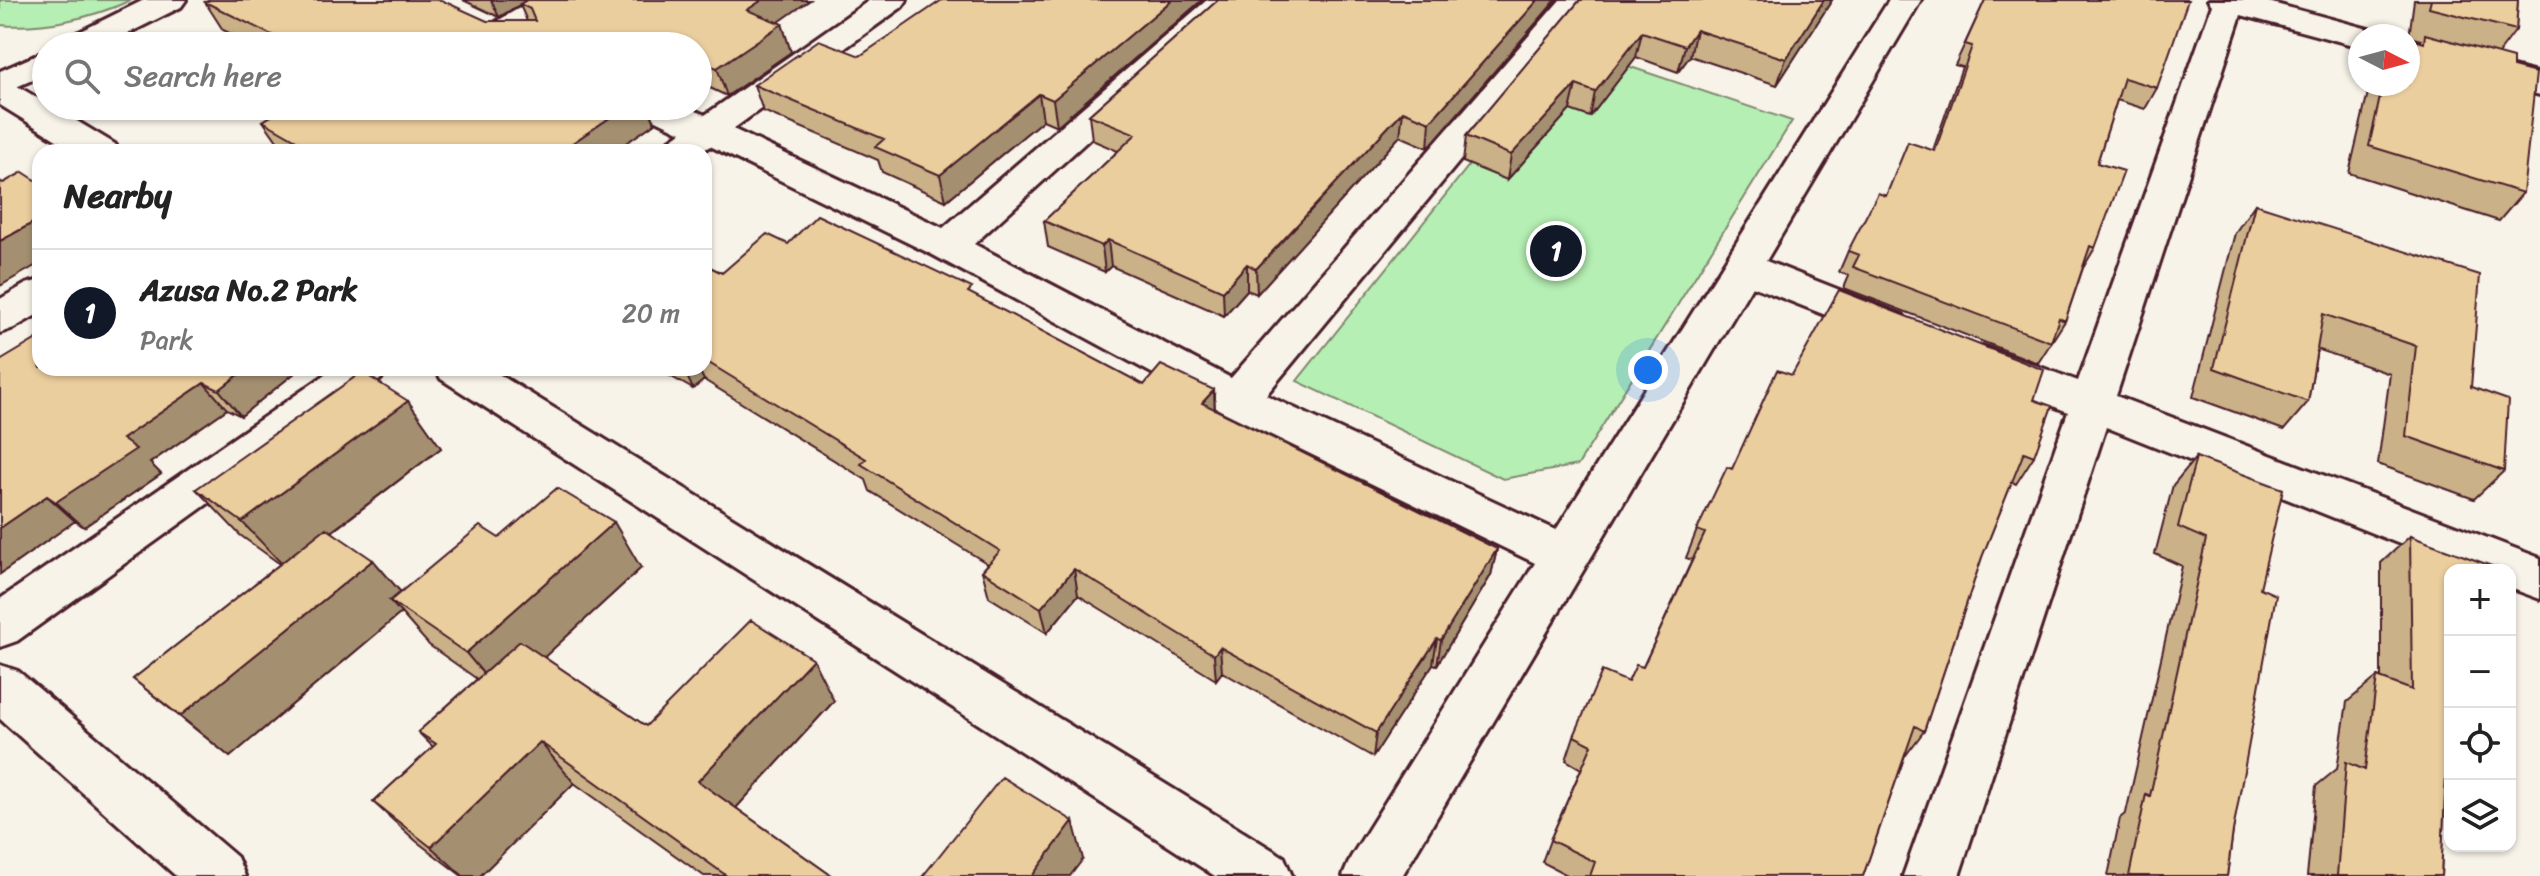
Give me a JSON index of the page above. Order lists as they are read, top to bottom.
{
  "north": "right",
  "page": {
    "search": "Search here",
    "heading": "Nearby",
    "pins": "1",
    "list": [
      {
        "mark": "1",
        "name": "Azusa No.2 Park",
        "note": "Park",
        "value": "20 m"
      }
    ],
    "map_buttons": ["+", "−"]
  }
}
